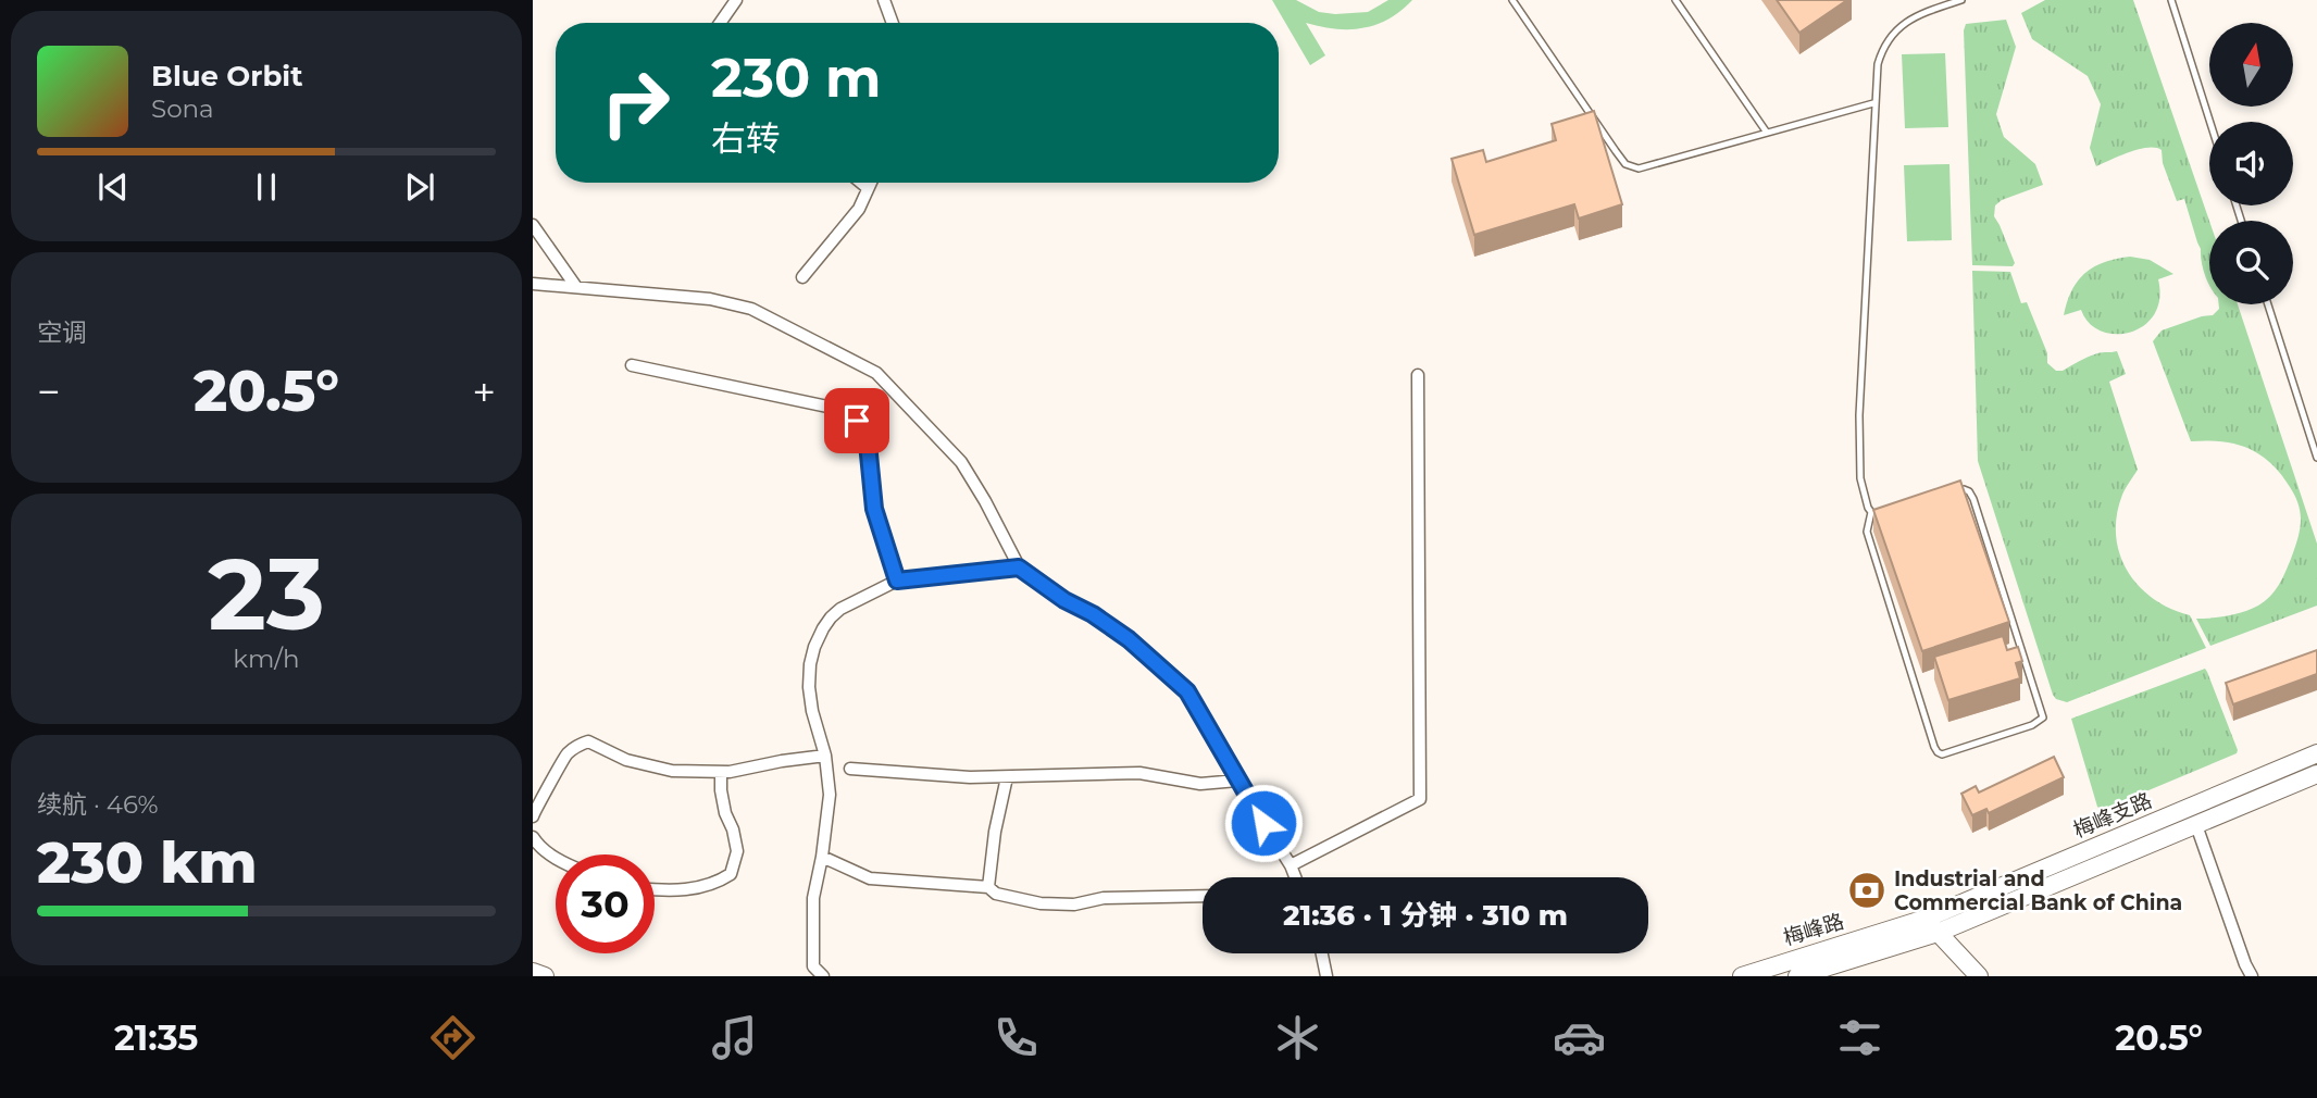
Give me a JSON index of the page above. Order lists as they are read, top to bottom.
{
  "streets": {
    "main road": ["梅峰支路", "梅峰路"]
  },
  "crossings": [
    ["梅峰支路", "梅峰路"]
  ],
  "places": {
    "bank": ["Industrial and Commercial Bank of China"]
  },
  "north": "top",
  "page": {
    "turn": ["230 m", "右转"],
    "song": ["Blue Orbit", "Sona"],
    "tile": [
      "空调",
      ["23", "km/h"],
      ["续航 · 46%", "230 km"]
    ],
    "heat": ["−", "20.5°", "+"],
    "limit": "30",
    "trip": "21:36 · 1 分钟 · 310 m",
    "tabs": ["21:35", "20.5°"]
  }
}
